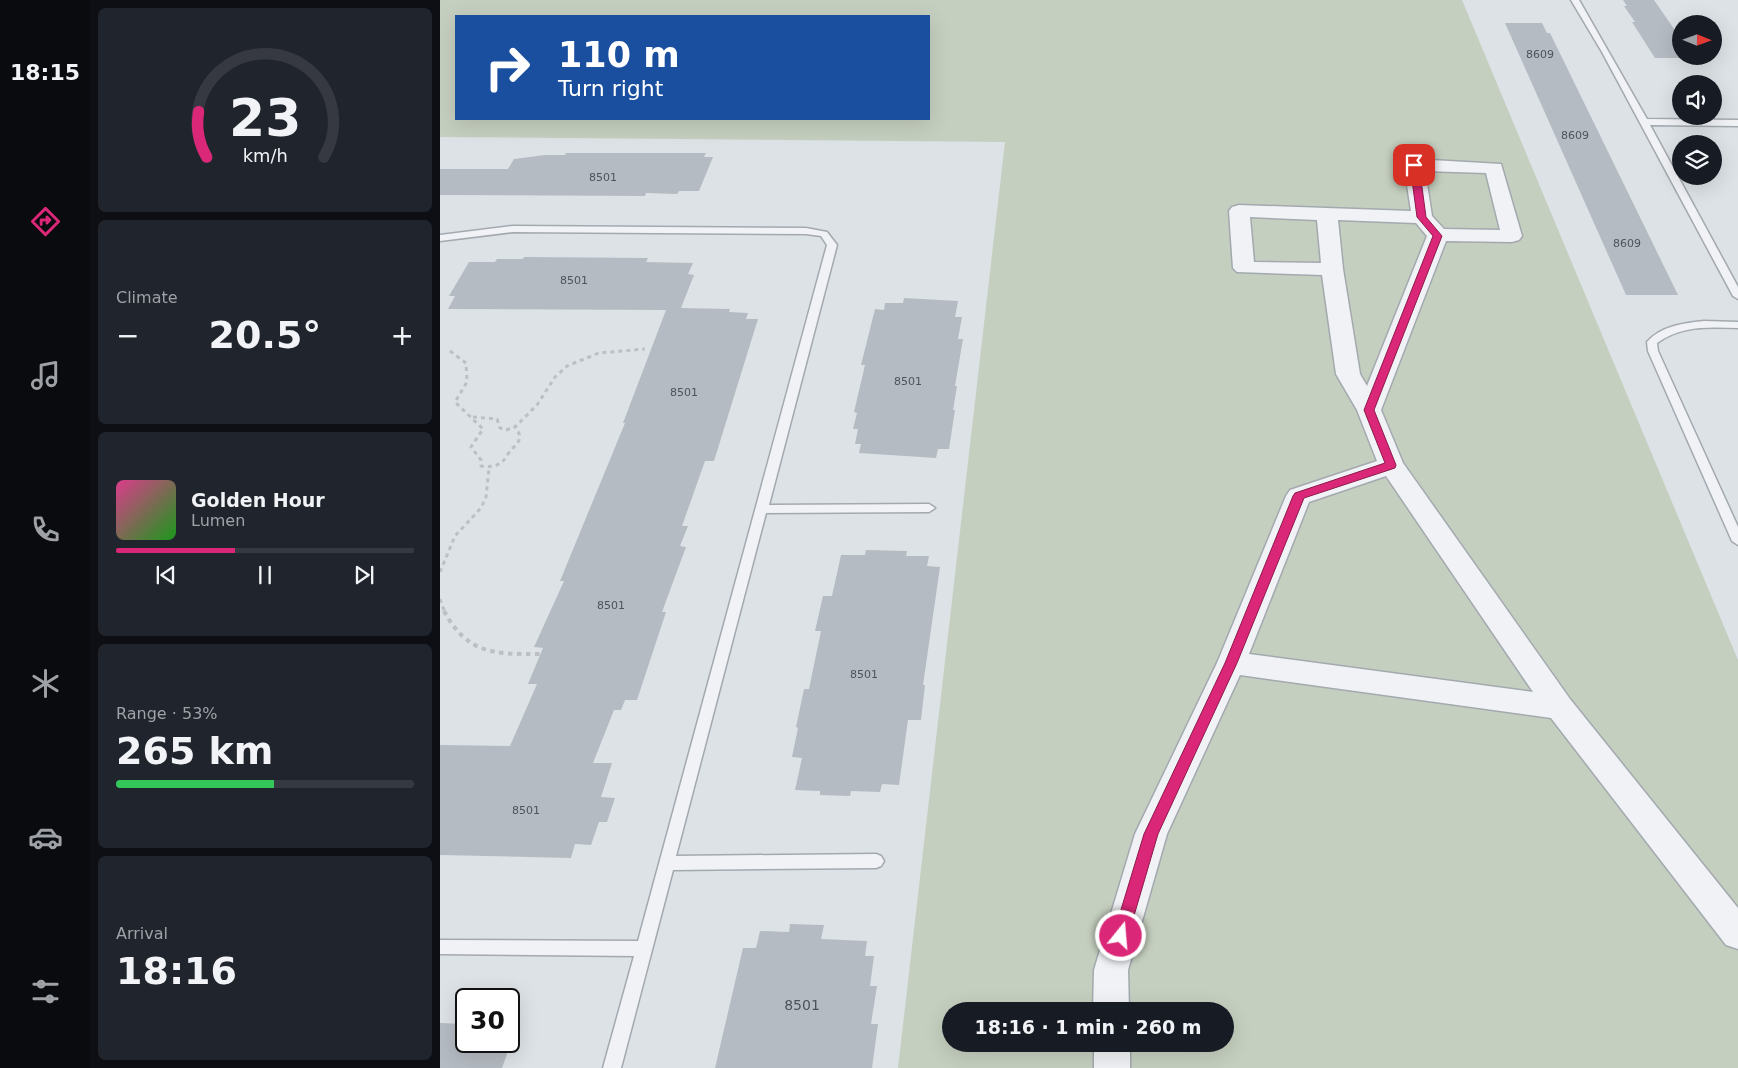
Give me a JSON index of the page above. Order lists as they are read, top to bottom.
{
  "house_numbers": [
    "8609",
    "8609",
    "8501",
    "8609",
    "8501",
    "8501",
    "8501",
    "8501",
    "8501",
    "8501",
    "8501"
  ],
  "north": "right",
  "page": {
    "tabs": "18:15",
    "turn": ["110 m", "Turn right"],
    "tile": [
      "Climate",
      ["Range · 53%", "265 km"],
      ["Arrival", "18:16"]
    ],
    "heat": ["−", "20.5°", "+"],
    "song": ["Golden Hour", "Lumen"],
    "limit": "30",
    "trip": "18:16 · 1 min · 260 m",
    "gauge": ["23", "km/h"]
  }
}
